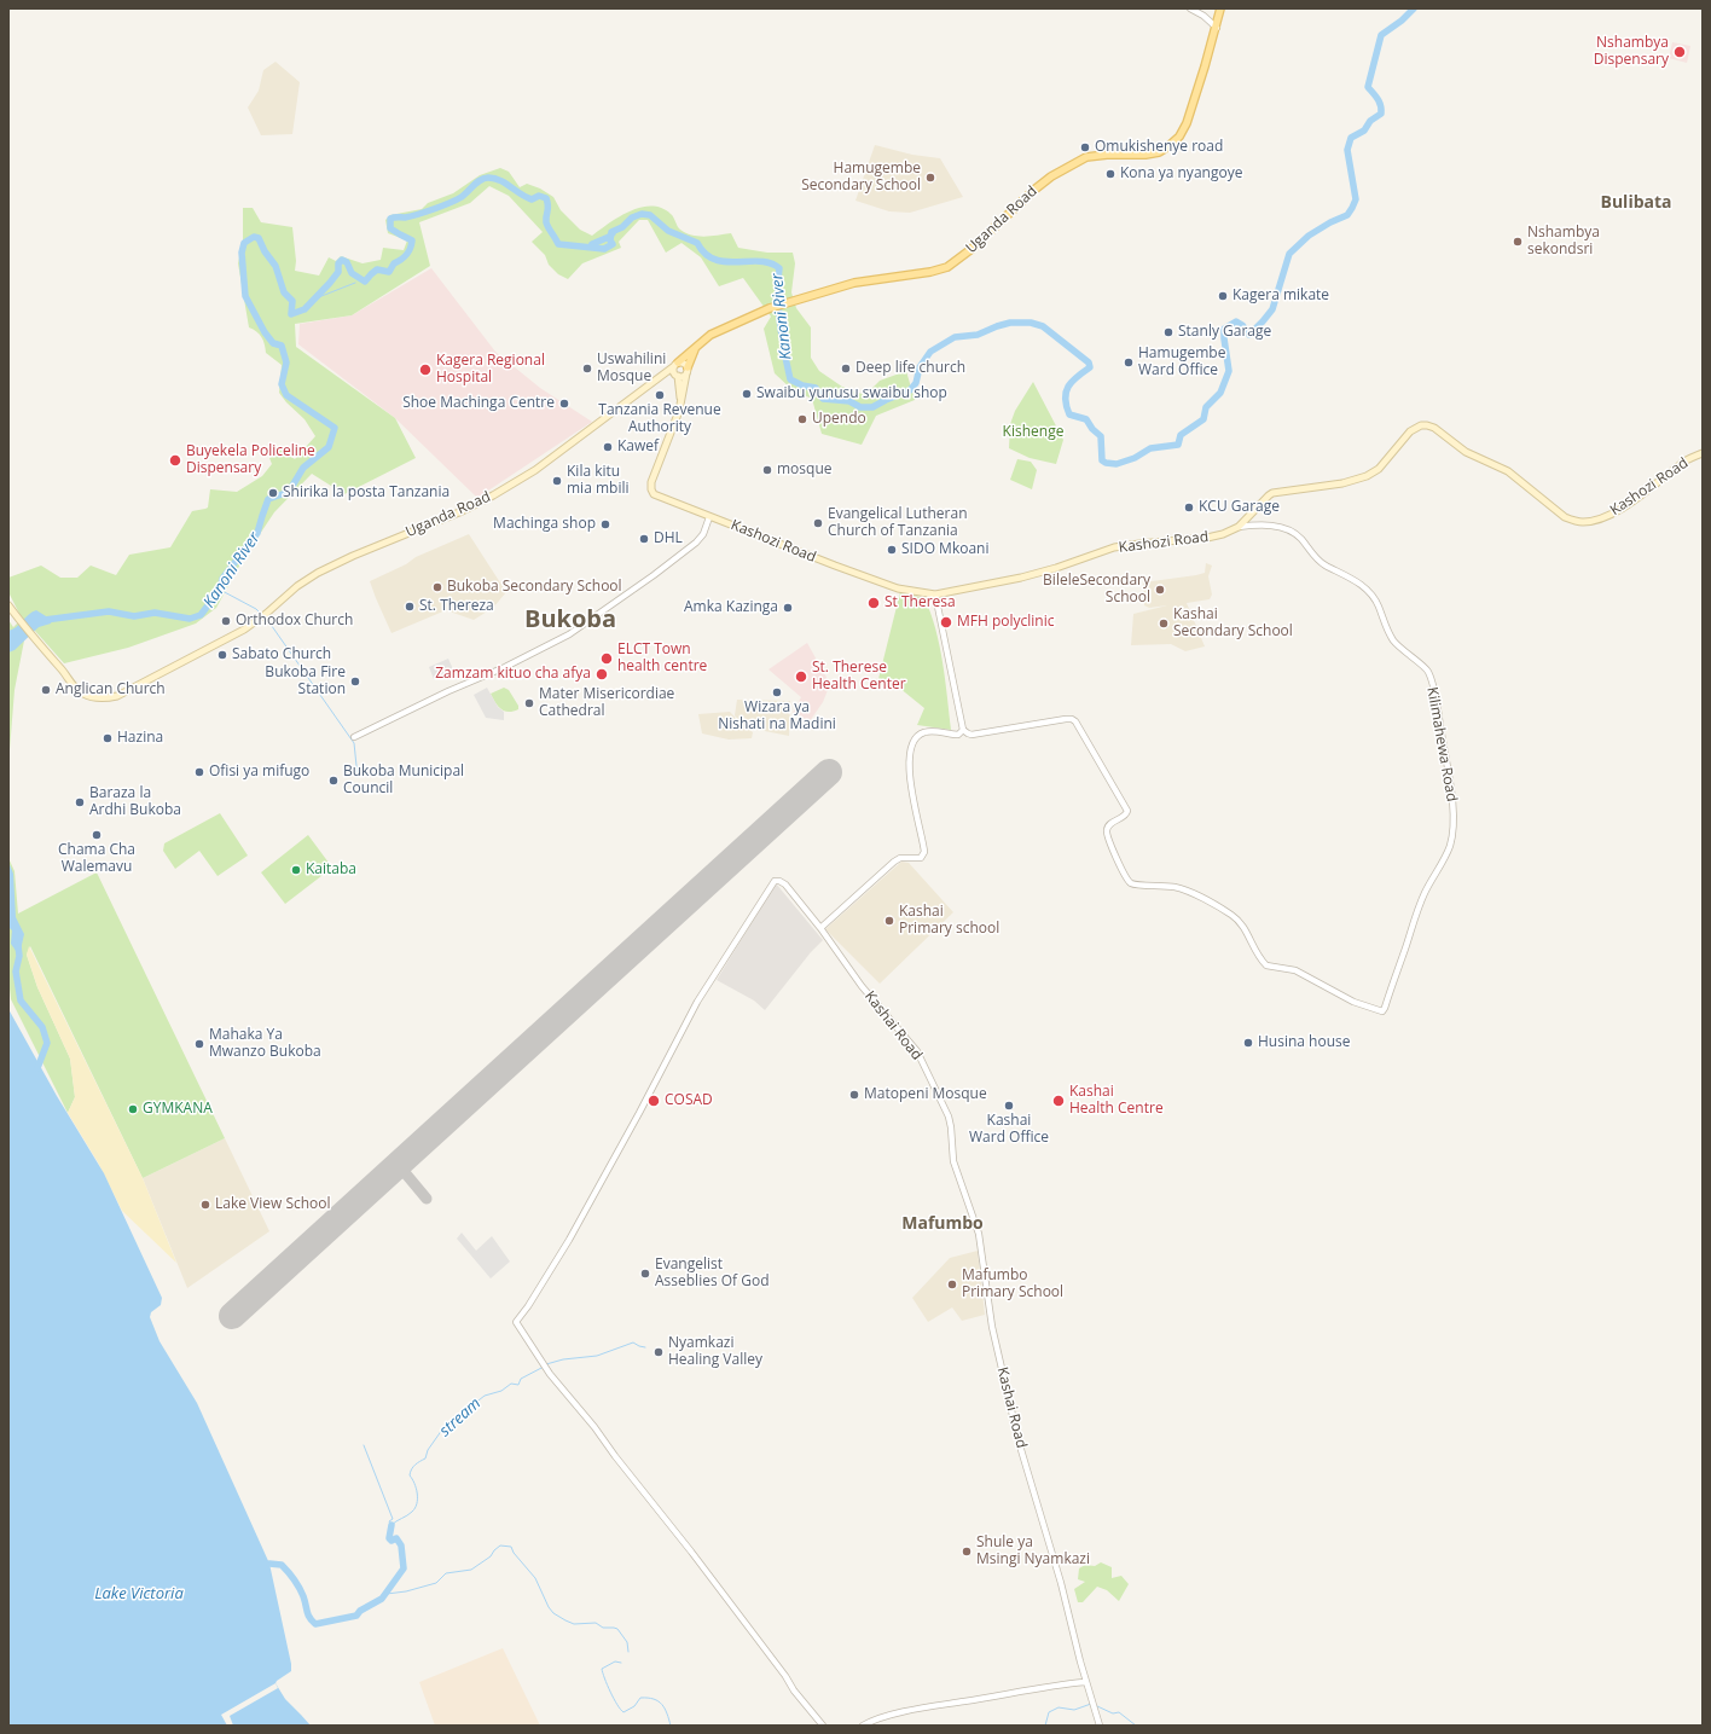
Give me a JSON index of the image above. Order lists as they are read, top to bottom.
{
  "streets": {
    "main road": ["Uganda Road", "Kashozi Road"],
    "street": ["Kilimahewa Road", "Kashai Road"]
  },
  "crossings": [
    ["Uganda Road", "Kashozi Road"],
    ["Kashozi Road", "Kilimahewa Road"]
  ],
  "districts": ["Bulibata", "Bukoba", "Mafumbo"],
  "water": ["Kanoni River", "stream", "Lake Victoria"],
  "parks": ["Kishenge"],
  "places": [
    "Nshambya Dispensary",
    "Omukishenye road",
    "Kona ya nyangoye",
    "Hamugembe Secondary School",
    "Nshambya sekondsri",
    "Kagera mikate",
    "Stanly Garage",
    "Hamugembe Ward Office",
    "Uswahilini Mosque",
    "Deep life church",
    "Kagera Regional Hospital",
    "Swaibu yunusu swaibu shop",
    "Tanzania Revenue Authority",
    "Shoe Machinga Centre",
    "Upendo",
    "Kawef",
    "Buyekela Policeline Dispensary",
    "mosque",
    "Kila kitu mia mbili",
    "Shirika la posta Tanzania",
    "KCU Garage",
    "Evangelical Lutheran Church of Tanzania",
    "Machinga shop",
    "DHL",
    "SIDO Mkoani",
    "Bukoba Secondary School",
    "BileleSecondary School",
    "St Theresa",
    "St. Thereza",
    "Amka Kazinga",
    "Orthodox Church",
    "MFH polyclinic",
    "Kashai Secondary School",
    "Sabato Church",
    "ELCT Town health centre",
    "Zamzam kituo cha afya",
    "St. Therese Health Center",
    "Bukoba Fire Station",
    "Anglican Church",
    "Wizara ya Nishati na Madini",
    "Mater Misericordiae Cathedral",
    "Hazina",
    "Ofisi ya mifugo",
    "Bukoba Municipal Council",
    "Baraza la Ardhi Bukoba",
    "Chama Cha Walemavu",
    "Kaitaba",
    "Kashai Primary school",
    "Husina house",
    "Mahaka Ya Mwanzo Bukoba",
    "Matopeni Mosque",
    "COSAD",
    "Kashai Health Centre",
    "Kashai Ward Office",
    "GYMKANA",
    "Lake View School",
    "Evangelist Asseblies Of God",
    "Mafumbo Primary School",
    "Nyamkazi Healing Valley",
    "Shule ya Msingi Nyamkazi"
  ]
}
